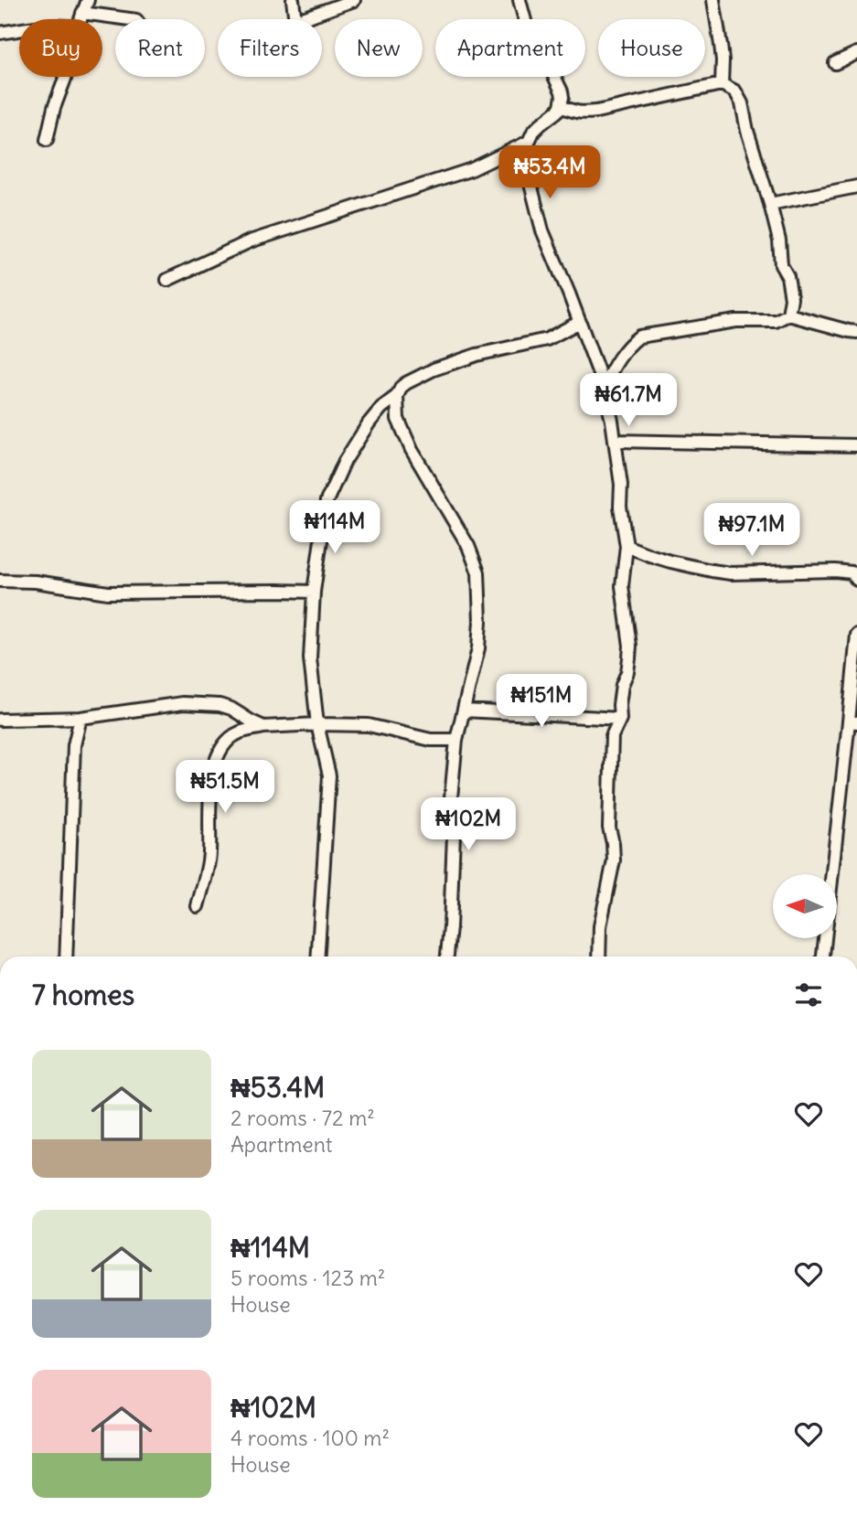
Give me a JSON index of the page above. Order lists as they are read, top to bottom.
{
  "north": "left",
  "page": {
    "chip": [
      "Buy",
      "Rent",
      "Filters",
      "New",
      "Apartment",
      "House"
    ],
    "price": [
      "₦53.4M",
      "₦61.7M",
      "₦114M",
      "₦97.1M",
      "₦151M",
      "₦51.5M",
      "₦102M"
    ],
    "heading": "7 homes",
    "list": [
      {
        "name": "₦53.4M",
        "note": "2 rooms · 72 m² · Apartment"
      },
      {
        "name": "₦114M",
        "note": "5 rooms · 123 m² · House"
      },
      {
        "name": "₦102M",
        "note": "4 rooms · 100 m² · House"
      }
    ]
  }
}
